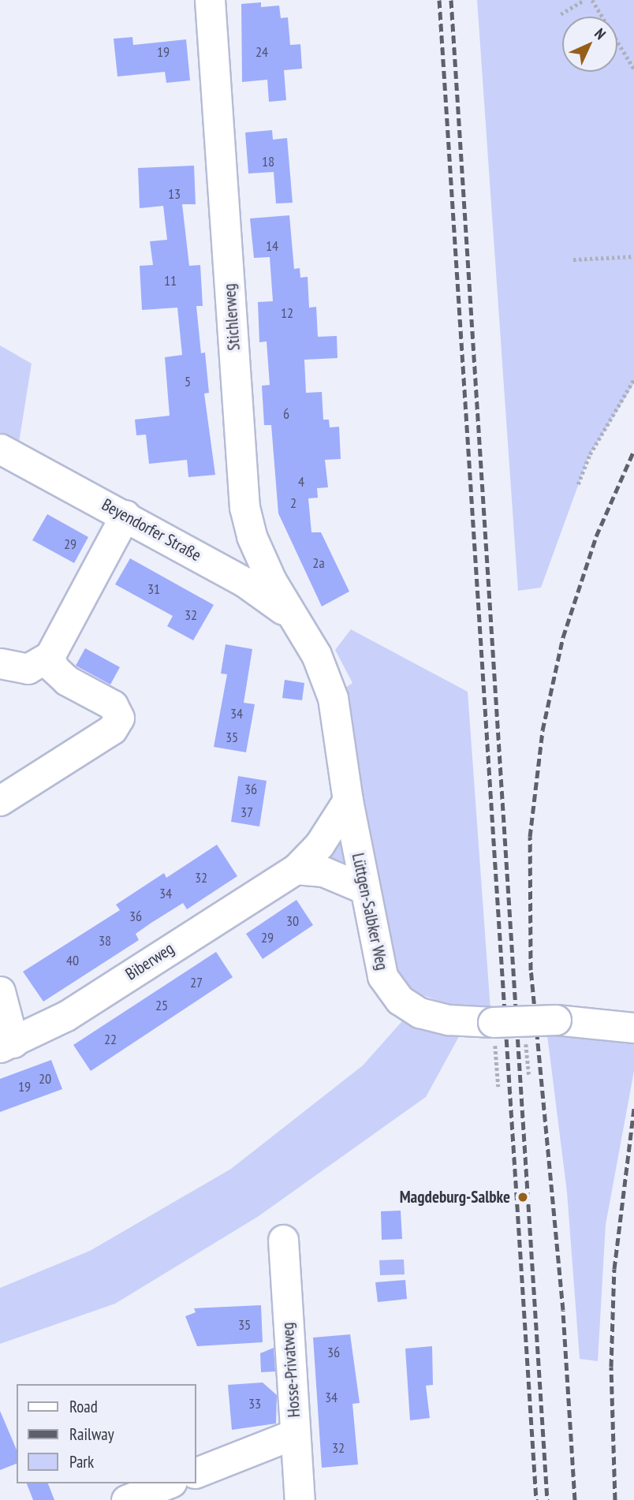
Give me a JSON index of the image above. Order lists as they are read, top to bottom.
{
  "streets": {
    "street": [
      "Stichlerweg",
      "Beyendorfer Straße",
      "Lüttgen-Salbker Weg",
      "Biberweg",
      "Hosse-Privatweg"
    ]
  },
  "crossings": [
    ["Stichlerweg", "Beyendorfer Straße"],
    ["Stichlerweg", "Lüttgen-Salbker Weg"],
    ["Beyendorfer Straße", "Lüttgen-Salbker Weg"],
    ["Lüttgen-Salbker Weg", "Biberweg"]
  ],
  "places": ["Magdeburg-Salbke"],
  "house_numbers": [
    "19",
    "24",
    "18",
    "13",
    "14",
    "11",
    "12",
    "5",
    "6",
    "4",
    "2",
    "29",
    "2a",
    "31",
    "32",
    "34",
    "35",
    "36",
    "37",
    "32",
    "34",
    "36",
    "30",
    "29",
    "38",
    "40",
    "27",
    "25",
    "22",
    "20",
    "19",
    "35",
    "36",
    "34",
    "33",
    "32"
  ],
  "legend": ["Road", "Railway", "Park"],
  "north": "top right"
}
